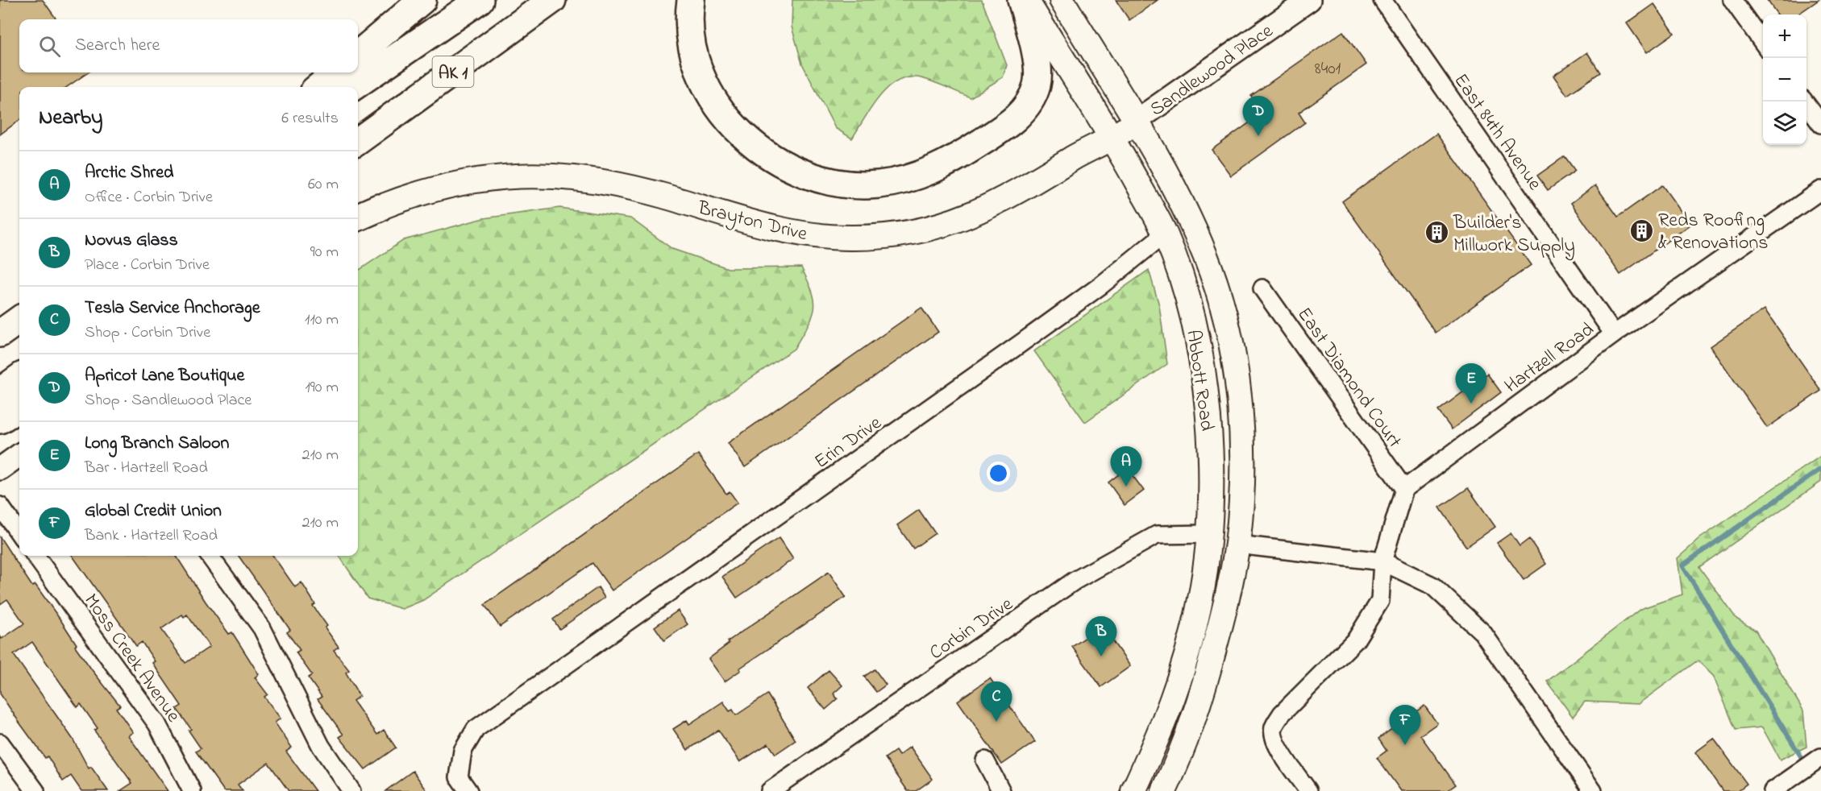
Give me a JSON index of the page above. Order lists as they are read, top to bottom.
{
  "streets": {
    "highway": ["AK 1"],
    "main road": ["Brayton Drive", "Abbott Road"],
    "street": [
      "Sandlewood Place",
      "East 84th Avenue",
      "Hartzell Road",
      "East Diamond Court",
      "Erin Drive",
      "Corbin Drive",
      "Moss Creek Avenue"
    ]
  },
  "crossings": [
    ["Sandlewood Place", "Brayton Drive"],
    ["Sandlewood Place", "Abbott Road"],
    ["East 84th Avenue", "Hartzell Road"],
    ["Brayton Drive", "Abbott Road"],
    ["Hartzell Road", "East Diamond Court"],
    ["Abbott Road", "Erin Drive"],
    ["Abbott Road", "Corbin Drive"]
  ],
  "places": {
    "building": ["Reds Roofing & Renovations", "Builder's Millwork Supply"]
  },
  "house_numbers": ["8401"],
  "page": {
    "map_buttons": ["+", "−"],
    "search": "Search here",
    "heading": ["Nearby", "6 results"],
    "pins": [
      "D",
      "E",
      "A",
      "B",
      "C",
      "F"
    ],
    "list": [
      {
        "mark": "A",
        "name": "Arctic Shred",
        "note": "Office · Corbin Drive",
        "value": "60 m"
      },
      {
        "mark": "B",
        "name": "Novus Glass",
        "note": "Place · Corbin Drive",
        "value": "90 m"
      },
      {
        "mark": "C",
        "name": "Tesla Service Anchorage",
        "note": "Shop · Corbin Drive",
        "value": "110 m"
      },
      {
        "mark": "D",
        "name": "Apricot Lane Boutique",
        "note": "Shop · Sandlewood Place",
        "value": "190 m"
      },
      {
        "mark": "E",
        "name": "Long Branch Saloon",
        "note": "Bar · Hartzell Road",
        "value": "210 m"
      },
      {
        "mark": "F",
        "name": "Global Credit Union",
        "note": "Bank · Hartzell Road",
        "value": "210 m"
      }
    ]
  }
}
